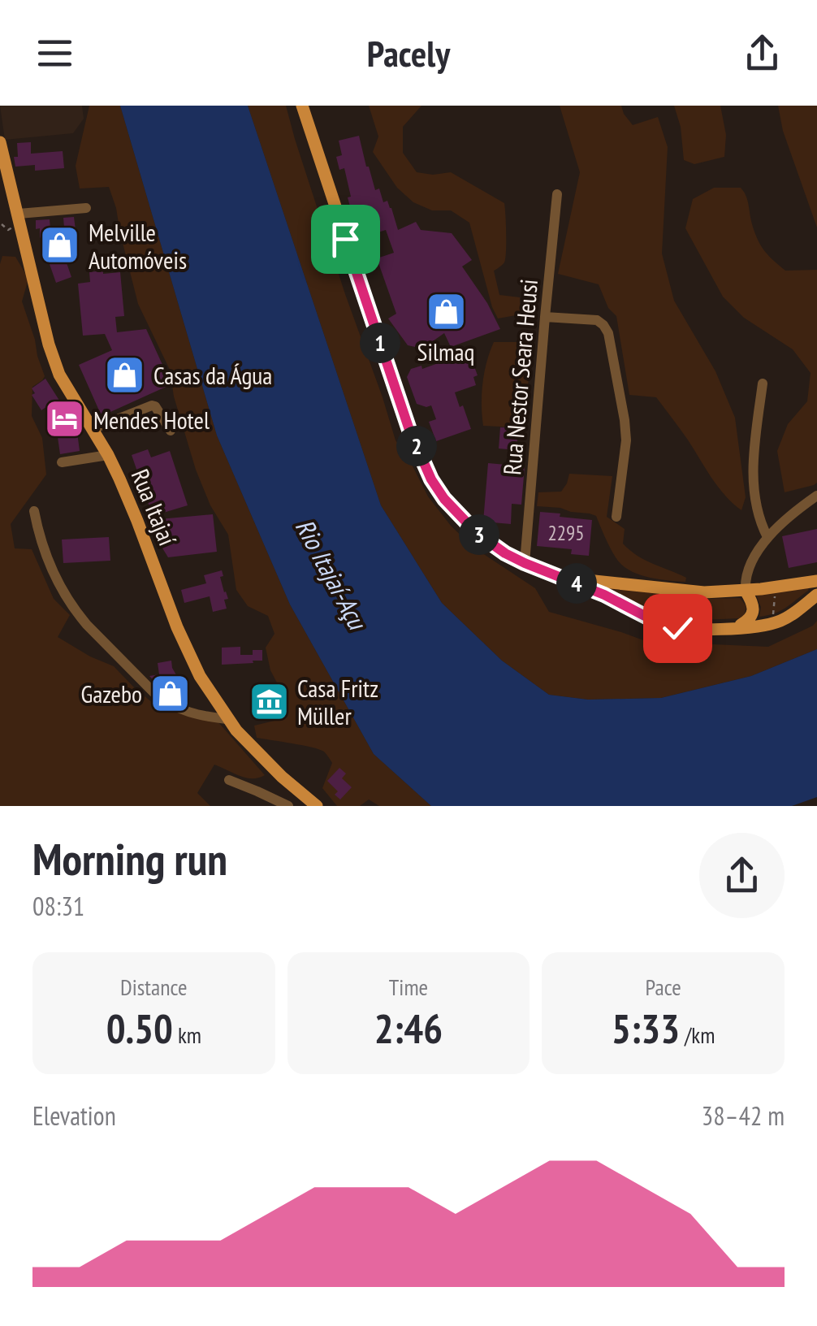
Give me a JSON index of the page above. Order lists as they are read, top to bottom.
{
  "streets": {
    "main road": ["Rua Itajaí"],
    "street": ["Rua Nestor Seara Heusi"]
  },
  "water": ["Rio Itajaí-Açu"],
  "places": {
    "shop": [
      "Melville Automóveis",
      "Silmaq",
      "Casas da Água",
      "Gazebo"
    ],
    "hotel": ["Mendes Hotel"],
    "museum": ["Casa Fritz Müller"]
  },
  "house_numbers": ["2295"],
  "page": {
    "header": "Pacely",
    "pins": [
      "1",
      "2",
      "3",
      "4"
    ],
    "heading": ["Morning run", "08:31"],
    "stats": [
      ["Distance", "0.50 km"],
      ["Time", "2:46"],
      ["Pace", "5:33 /km"]
    ],
    "chart": ["Elevation", "38–42 m"]
  }
}
